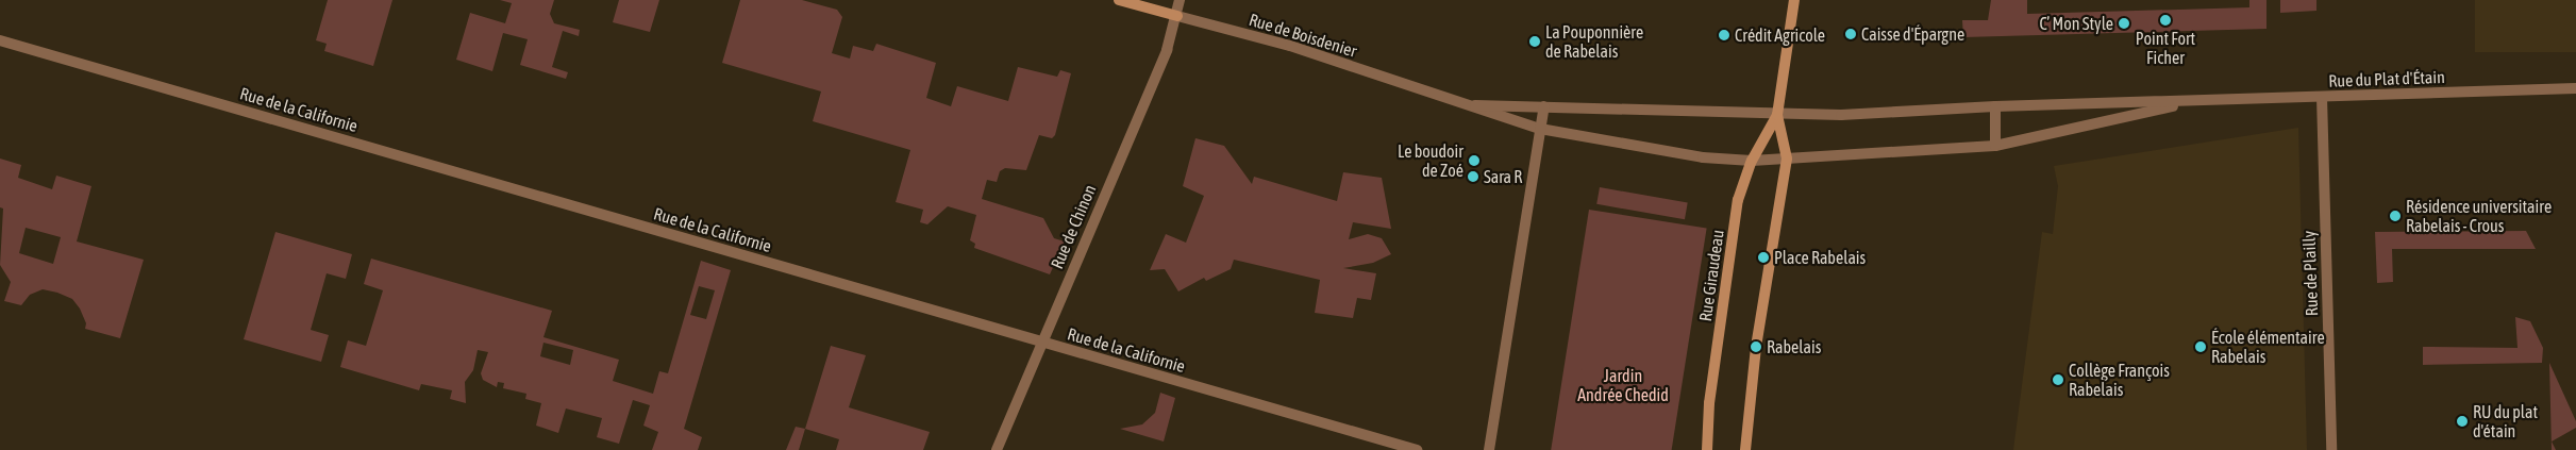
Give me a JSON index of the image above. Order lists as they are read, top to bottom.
{
  "streets": {
    "street": [
      "Rue de Boisdenier",
      "Rue du Plat d'Étain",
      "Rue de la Californie",
      "Rue de Chinon",
      "Rue de Plailly",
      "Rue Giraudeau"
    ]
  },
  "crossings": [
    ["Rue de Boisdenier", "Rue de Chinon"],
    ["Rue du Plat d'Étain", "Rue de Plailly"],
    ["Rue de la Californie", "Rue de Chinon"]
  ],
  "parks": ["Jardin Andrée Chedid"],
  "places": [
    "Point Fort Ficher",
    "C’ Mon Style",
    "Caisse d'Épargne",
    "Crédit Agricole",
    "La Pouponnière de Rabelais",
    "Le boudoir de Zoé",
    "Sara R",
    "Résidence universitaire Rabelais - Crous",
    "Place Rabelais",
    "Rabelais",
    "École élémentaire Rabelais",
    "Collège François Rabelais",
    "RU du plat d'étain"
  ]
}
